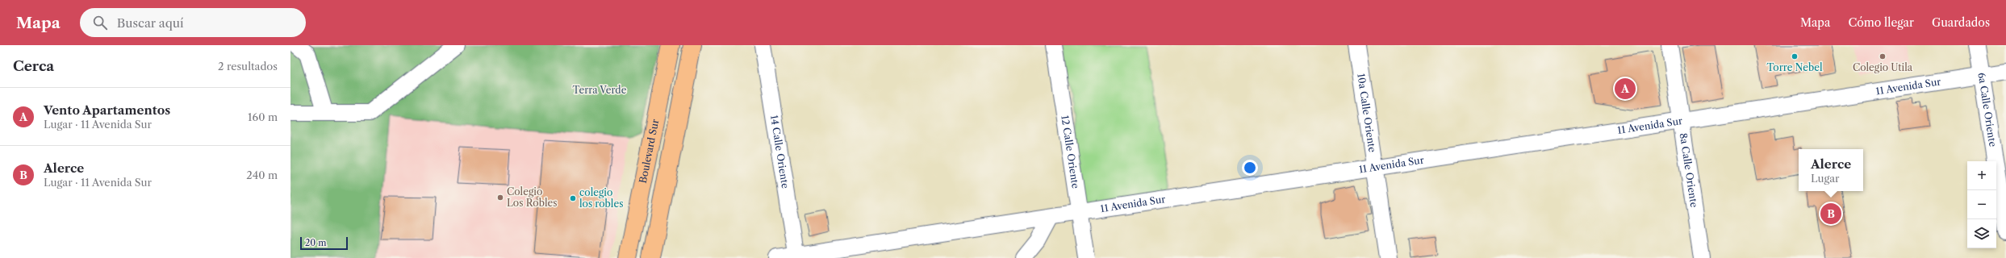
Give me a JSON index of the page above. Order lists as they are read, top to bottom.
{
  "streets": {
    "highway": ["Boulevard Sur"],
    "street": [
      "11 Avenida Sur",
      "6a Calle Oriente",
      "10a Calle Oriente",
      "14 Calle Oriente",
      "12 Calle Oriente",
      "8a Calle Oriente"
    ]
  },
  "crossings": [
    ["11 Avenida Sur", "6a Calle Oriente"],
    ["11 Avenida Sur", "10a Calle Oriente"],
    ["11 Avenida Sur", "14 Calle Oriente"],
    ["11 Avenida Sur", "12 Calle Oriente"],
    ["11 Avenida Sur", "8a Calle Oriente"]
  ],
  "parks": ["Terra Verde"],
  "places": [
    "Torre Nebel",
    "Colegio Utila",
    "Colegio Los Robles",
    "colegio los robles"
  ],
  "scale_bar": "20 m",
  "page": {
    "header": "Mapa",
    "search": "Buscar aquí",
    "nav": ["Mapa", "Cómo llegar", "Guardados"],
    "heading": ["Cerca", "2 resultados"],
    "pins": ["A", "B"],
    "list": [
      {
        "mark": "A",
        "name": "Vento Apartamentos",
        "note": "Lugar · 11 Avenida Sur",
        "value": "160 m"
      },
      {
        "mark": "B",
        "name": "Alerce",
        "note": "Lugar · 11 Avenida Sur",
        "value": "240 m"
      }
    ],
    "popup": ["Alerce", "Lugar"],
    "map_buttons": ["+", "−"],
    "scale": "20 m"
  }
}
